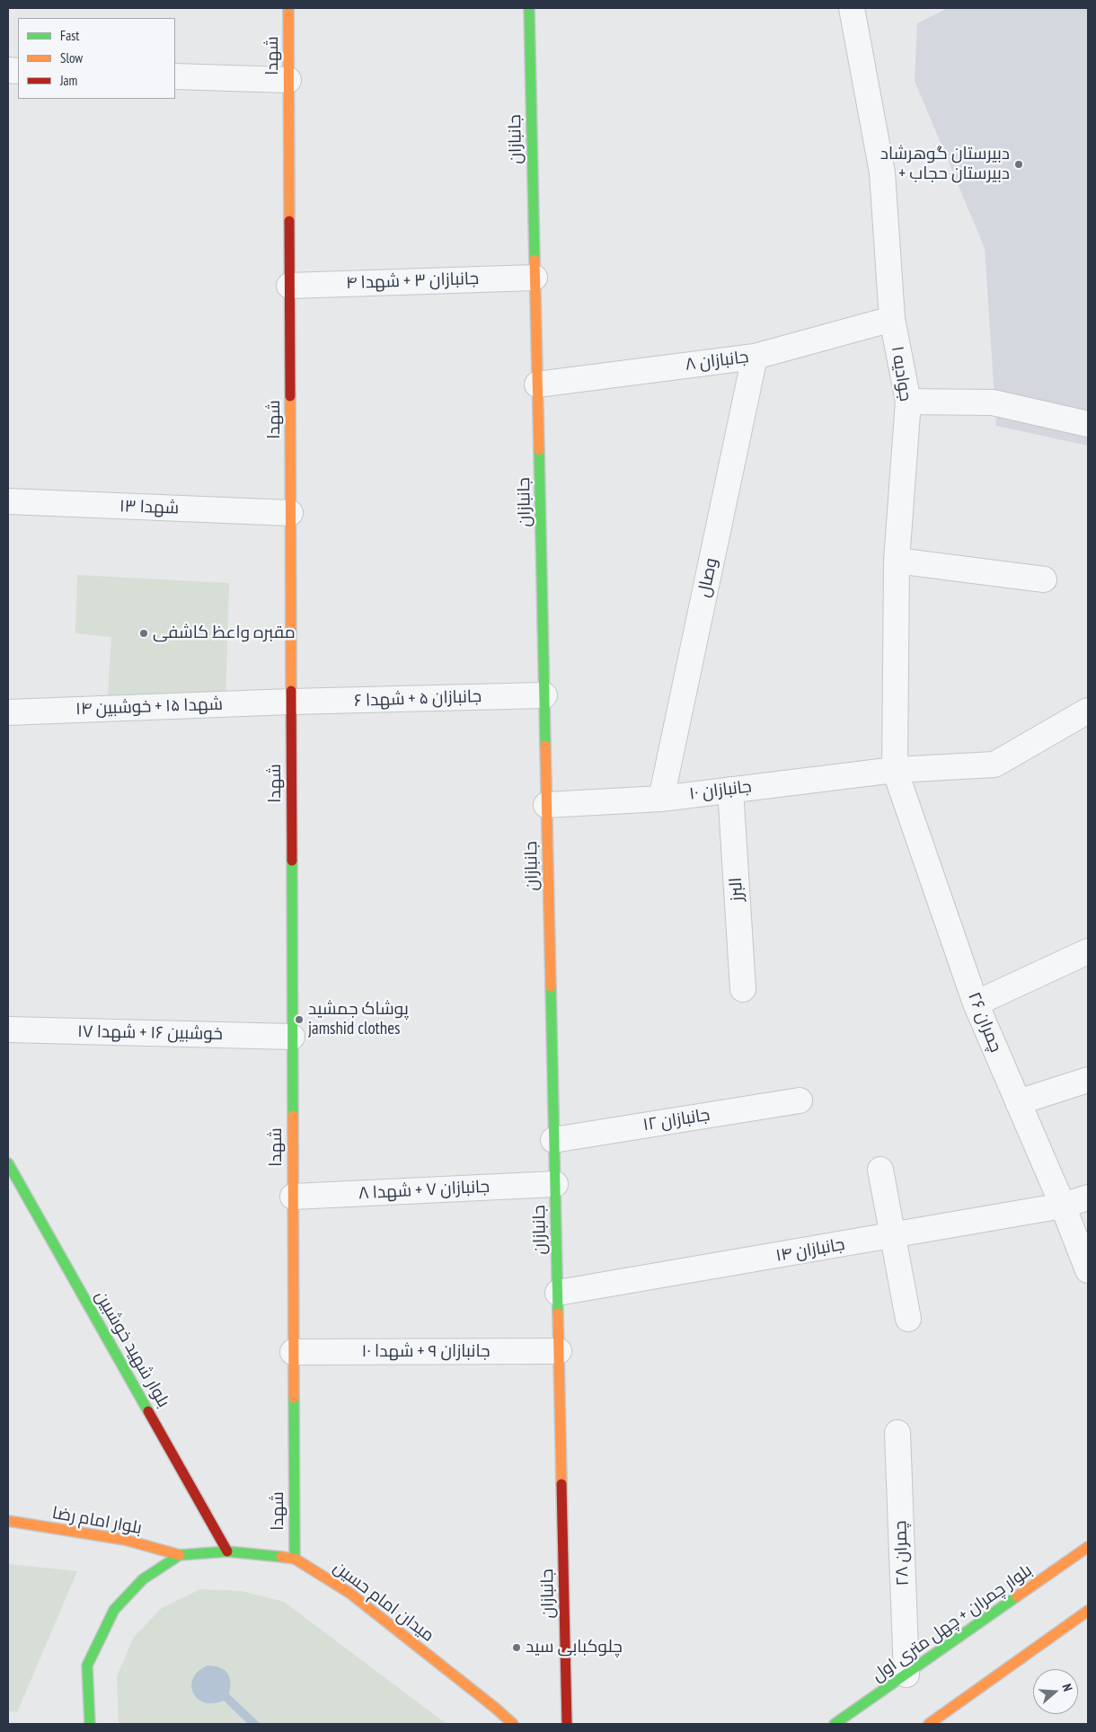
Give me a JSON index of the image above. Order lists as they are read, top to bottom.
{
  "streets": {
    "main road": [
      "شهدا",
      "جانبازان",
      "بلوار شهید خوشبین",
      "بلوار امام رضا",
      "میدان امام حسین",
      "بلوار چمران + چهل متری اول"
    ],
    "street": [
      "جانبازان ۳ + شهدا ۴",
      "جانبازان ۸",
      "جوادیه ۱",
      "شهدا ۱۳",
      "وصال",
      "جانبازان ۵ + شهدا ۶",
      "شهدا ۱۵ + خوشبین ۱۴",
      "جانبازان ۱۰",
      "البرز",
      "چمران ۲۶",
      "خوشبین ۱۶ + شهدا ۱۷",
      "جانبازان ۱۲",
      "جانبازان ۷ + شهدا ۸",
      "جانبازان ۱۴",
      "جانبازان ۹ + شهدا ۱۰",
      "چمران ۲۸"
    ]
  },
  "crossings": [
    ["شهدا", "جانبازان ۳ + شهدا ۴"],
    ["شهدا", "شهدا ۱۳"],
    ["شهدا", "جانبازان ۵ + شهدا ۶"],
    ["شهدا", "شهدا ۱۵ + خوشبین ۱۴"],
    ["شهدا", "خوشبین ۱۶ + شهدا ۱۷"],
    ["شهدا", "جانبازان ۷ + شهدا ۸"],
    ["شهدا", "جانبازان ۹ + شهدا ۱۰"],
    ["شهدا", "میدان امام حسین"],
    ["جانبازان", "جانبازان ۳ + شهدا ۴"],
    ["جانبازان", "جانبازان ۸"],
    ["جانبازان", "جانبازان ۵ + شهدا ۶"],
    ["جانبازان", "جانبازان ۱۰"],
    ["جانبازان", "جانبازان ۱۲"],
    ["جانبازان", "جانبازان ۷ + شهدا ۸"],
    ["جانبازان", "جانبازان ۱۴"],
    ["جانبازان", "جانبازان ۹ + شهدا ۱۰"],
    ["جانبازان ۸", "جوادیه ۱"],
    ["جانبازان ۸", "وصال"],
    ["جوادیه ۱", "جانبازان ۱۰"],
    ["جوادیه ۱", "چمران ۲۶"],
    ["وصال", "جانبازان ۱۰"],
    ["جانبازان ۵ + شهدا ۶", "شهدا ۱۵ + خوشبین ۱۴"],
    ["جانبازان ۱۰", "البرز"],
    ["جانبازان ۱۰", "چمران ۲۶"],
    ["چمران ۲۶", "جانبازان ۱۴"],
    ["بلوار شهید خوشبین", "میدان امام حسین"],
    ["بلوار امام رضا", "میدان امام حسین"],
    ["چمران ۲۸", "بلوار چمران + چهل متری اول"]
  ],
  "places": [
    "دبیرستان گوهرشاد + دبیرستان حجاب",
    "مقبره واعظ کاشفی",
    "پوشاک جمشید jamshid clothes",
    "چلوکبابی سید"
  ],
  "legend": ["Fast", "Slow", "Jam"],
  "north": "right"
}
